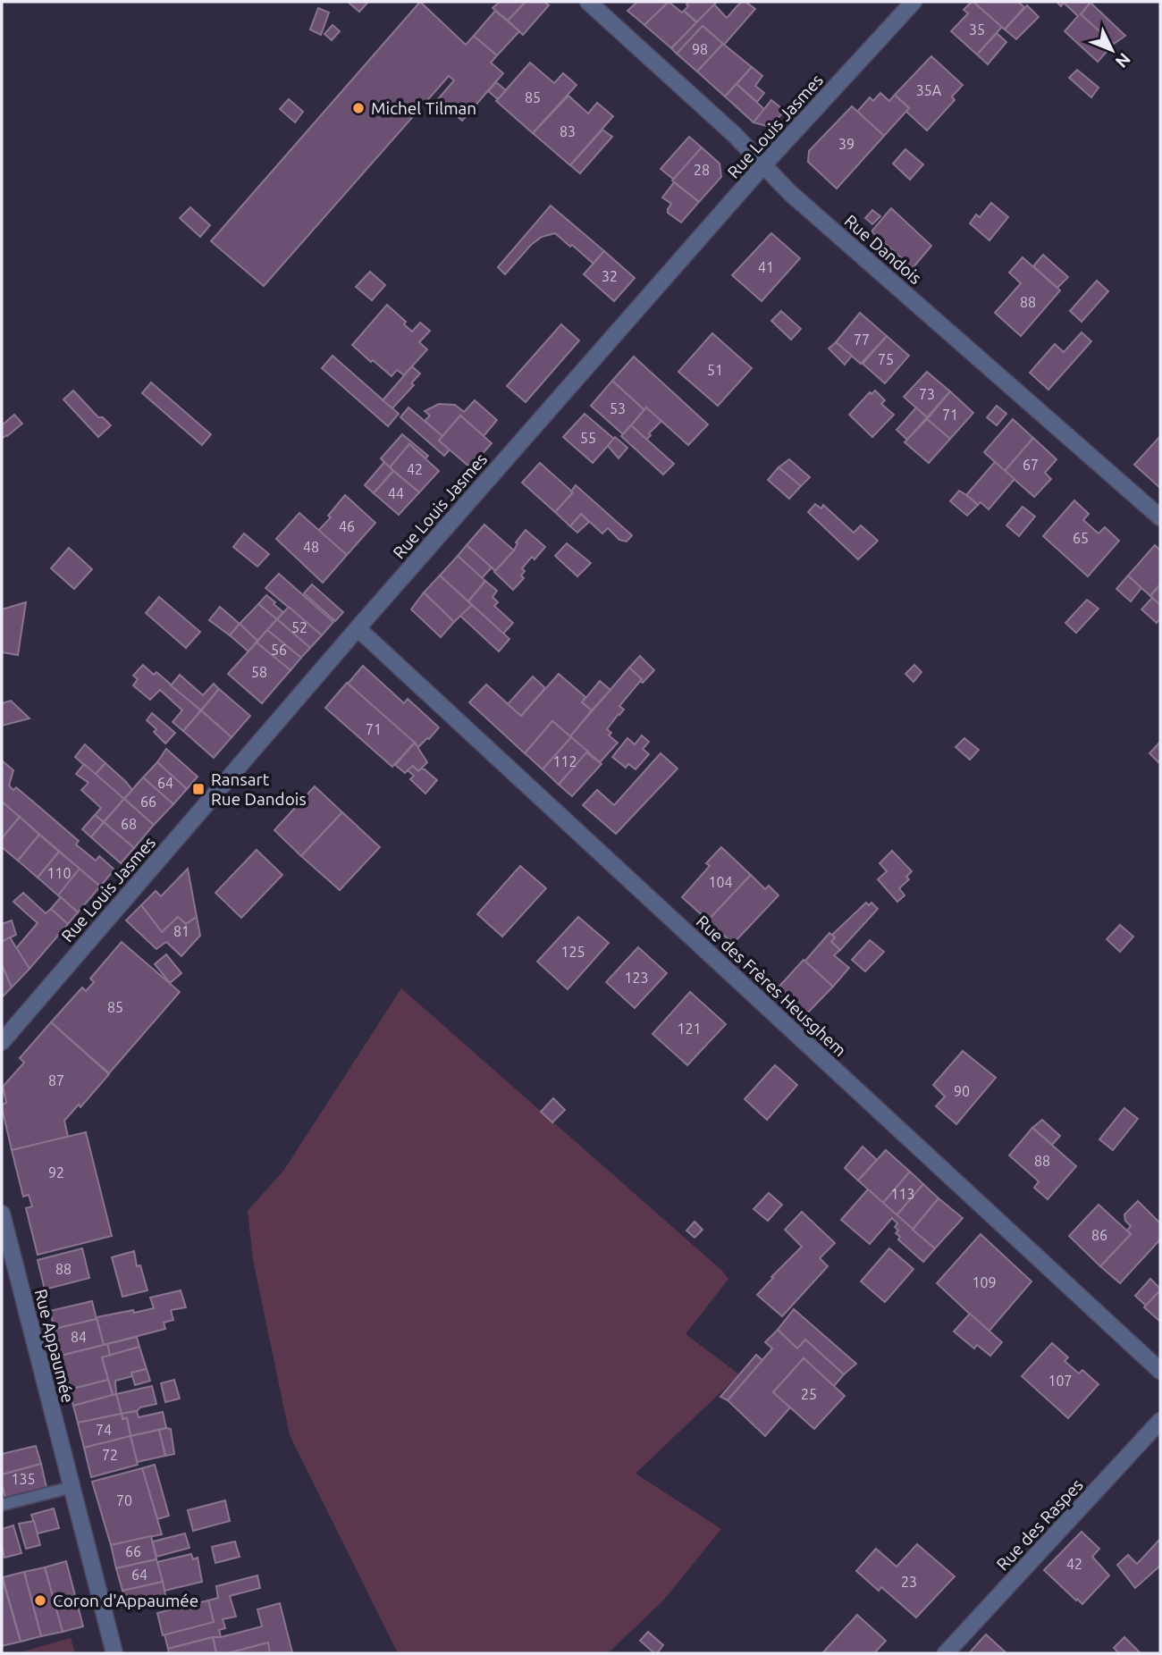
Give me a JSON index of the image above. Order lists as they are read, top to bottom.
{
  "streets": {
    "street": [
      "Rue Louis Jasmes",
      "Rue Dandois",
      "Rue des Frères Heusghem",
      "Rue Appaumée",
      "Rue des Raspes"
    ]
  },
  "crossings": [
    ["Rue Louis Jasmes", "Rue Dandois"],
    ["Rue Louis Jasmes", "Rue des Frères Heusghem"]
  ],
  "places": {
    "other": ["Michel Tilman", "Coron d'Appaumée"],
    "transit": ["Ransart Rue Dandois"]
  },
  "house_numbers": [
    "35",
    "98",
    "35A",
    "85",
    "83",
    "39",
    "28",
    "41",
    "32",
    "88",
    "77",
    "75",
    "51",
    "73",
    "53",
    "71",
    "55",
    "67",
    "42",
    "44",
    "46",
    "65",
    "48",
    "52",
    "56",
    "58",
    "71",
    "112",
    "64",
    "66",
    "68",
    "110",
    "104",
    "81",
    "125",
    "123",
    "85",
    "121",
    "87",
    "90",
    "88",
    "92",
    "113",
    "86",
    "88",
    "109",
    "84",
    "107",
    "25",
    "74",
    "72",
    "135",
    "70",
    "66",
    "42",
    "64",
    "23"
  ],
  "north": "bottom right"
}
